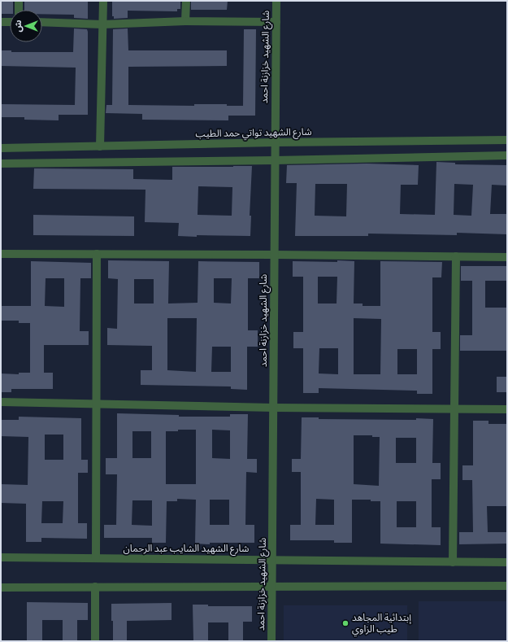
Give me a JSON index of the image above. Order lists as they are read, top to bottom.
{
  "streets": {
    "street": ["شارع الشهيد خزازنة احمد", "شارع الشهيد تواتي حمد الطيب", "شارع الشهيد الشايب عبد الرحمان"]
  },
  "crossings": [
    ["شارع الشهيد خزازنة احمد", "شارع الشهيد تواتي حمد الطيب"],
    ["شارع الشهيد خزازنة احمد", "شارع الشهيد الشايب عبد الرحمان"]
  ],
  "places": ["إبتدائية المجاهد طيب الزاوي"],
  "north": "left"
}
